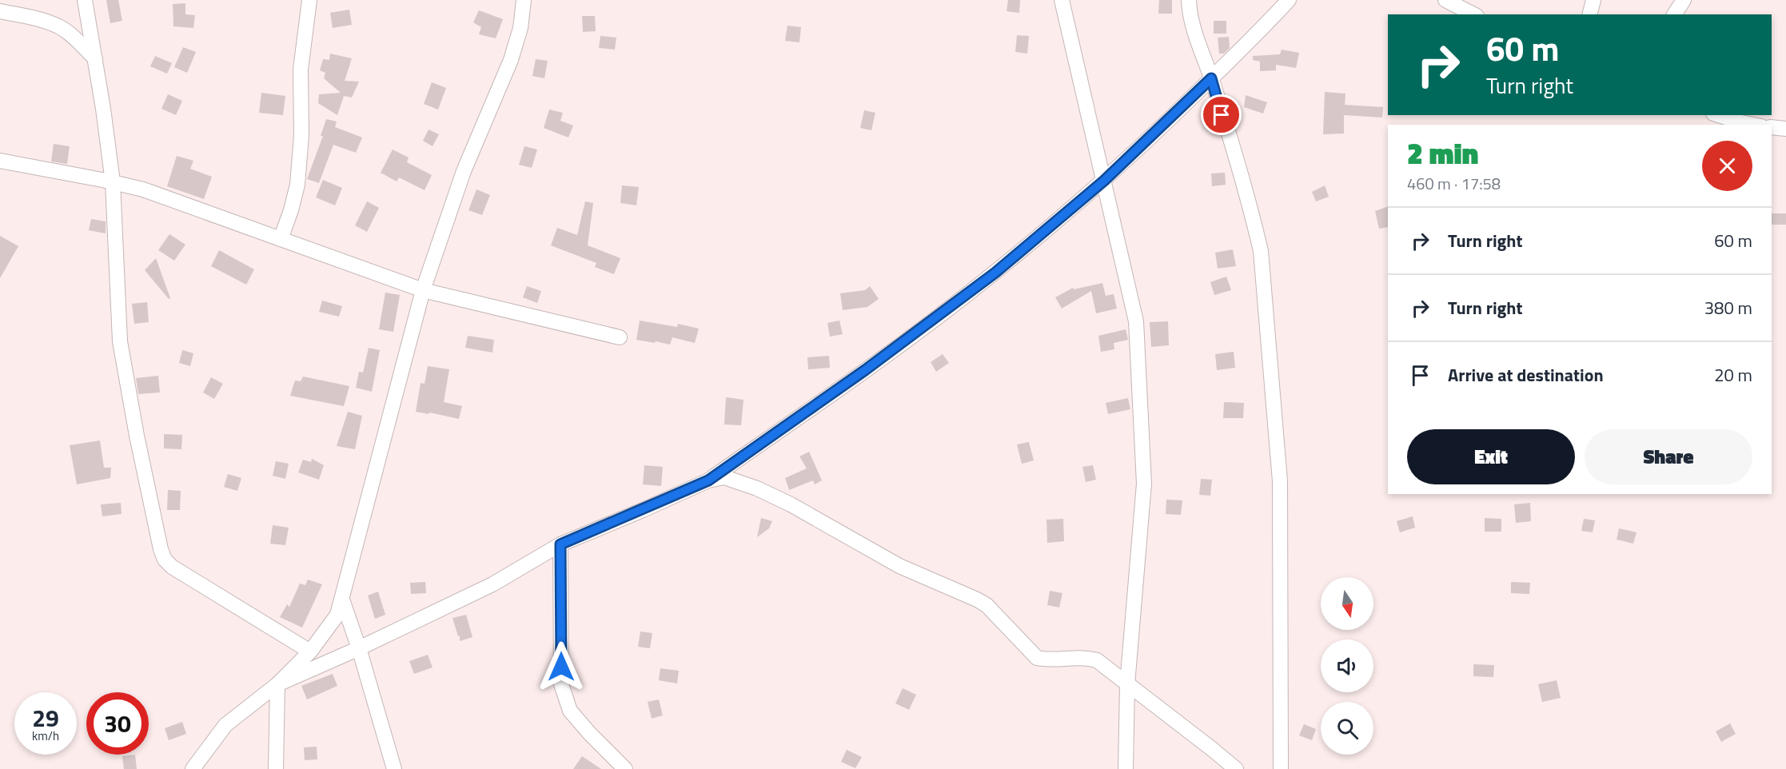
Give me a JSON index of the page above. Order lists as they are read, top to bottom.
{
  "north": "bottom",
  "page": {
    "turn": ["60 m", "Turn right"],
    "heading": ["2 min", "460 m · 17:58"],
    "list": [
      {
        "name": "Turn right",
        "value": "60 m"
      },
      {
        "name": "Turn right",
        "value": "380 m"
      },
      {
        "name": "Arrive at destination",
        "value": "20 m"
      }
    ],
    "buttons": ["Exit", "Share"],
    "speed": "29 km/h",
    "limit": "30"
  }
}
